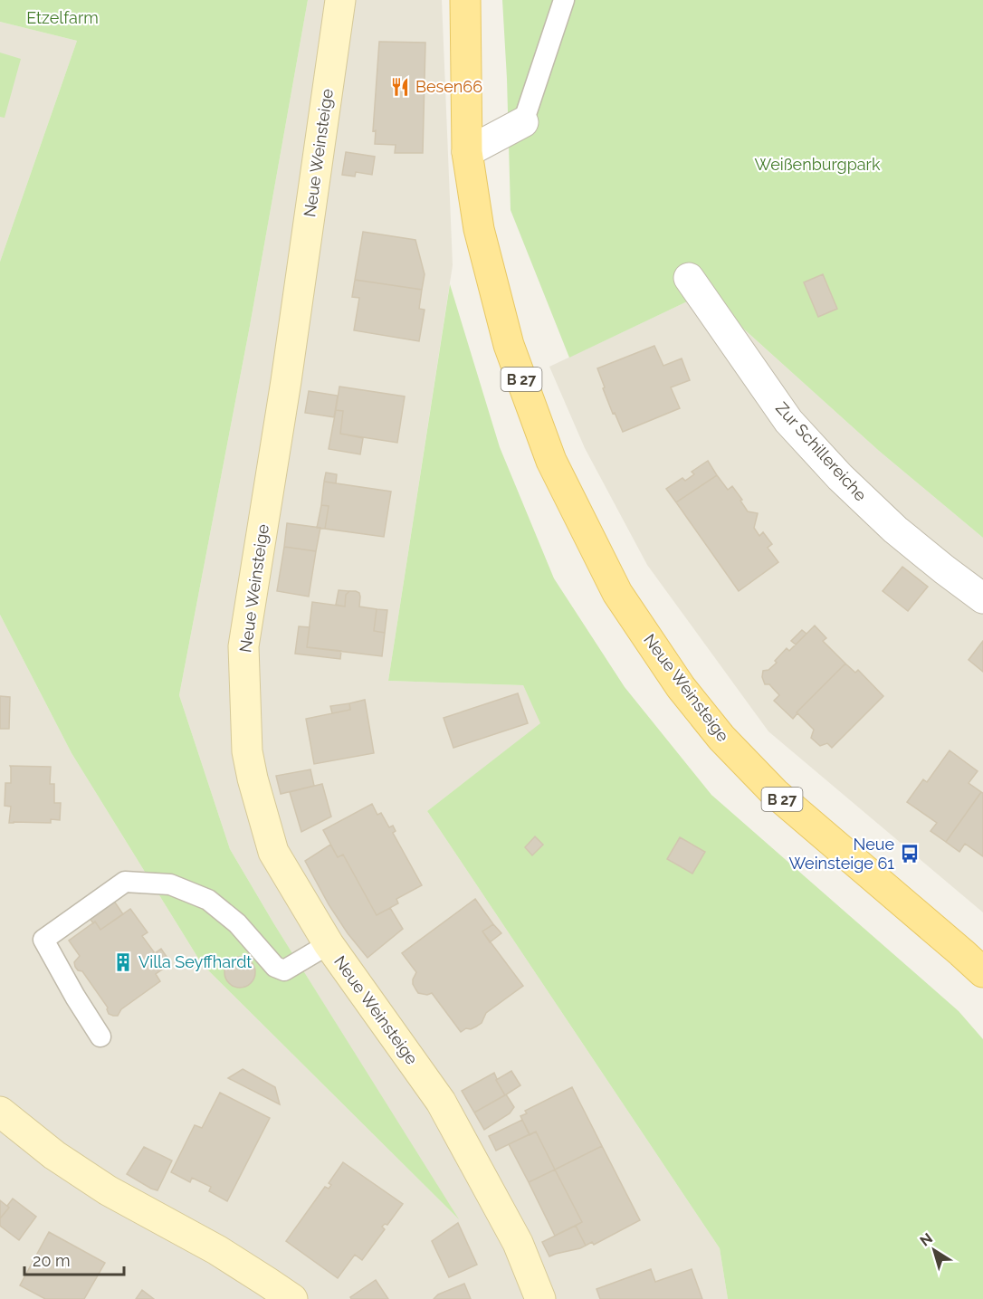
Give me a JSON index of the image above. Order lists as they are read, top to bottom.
{
  "streets": {
    "main road": ["Neue Weinsteige", "B 27"],
    "street": ["Zur Schillereiche"]
  },
  "parks": ["Etzelfarm", "Weißenburgpark"],
  "places": {
    "restaurant": ["Besen66"],
    "bus stop": ["Neue Weinsteige 61"],
    "building": ["Villa Seyffhardt"]
  },
  "scale_bar": "20 m",
  "north": "top left"
}
